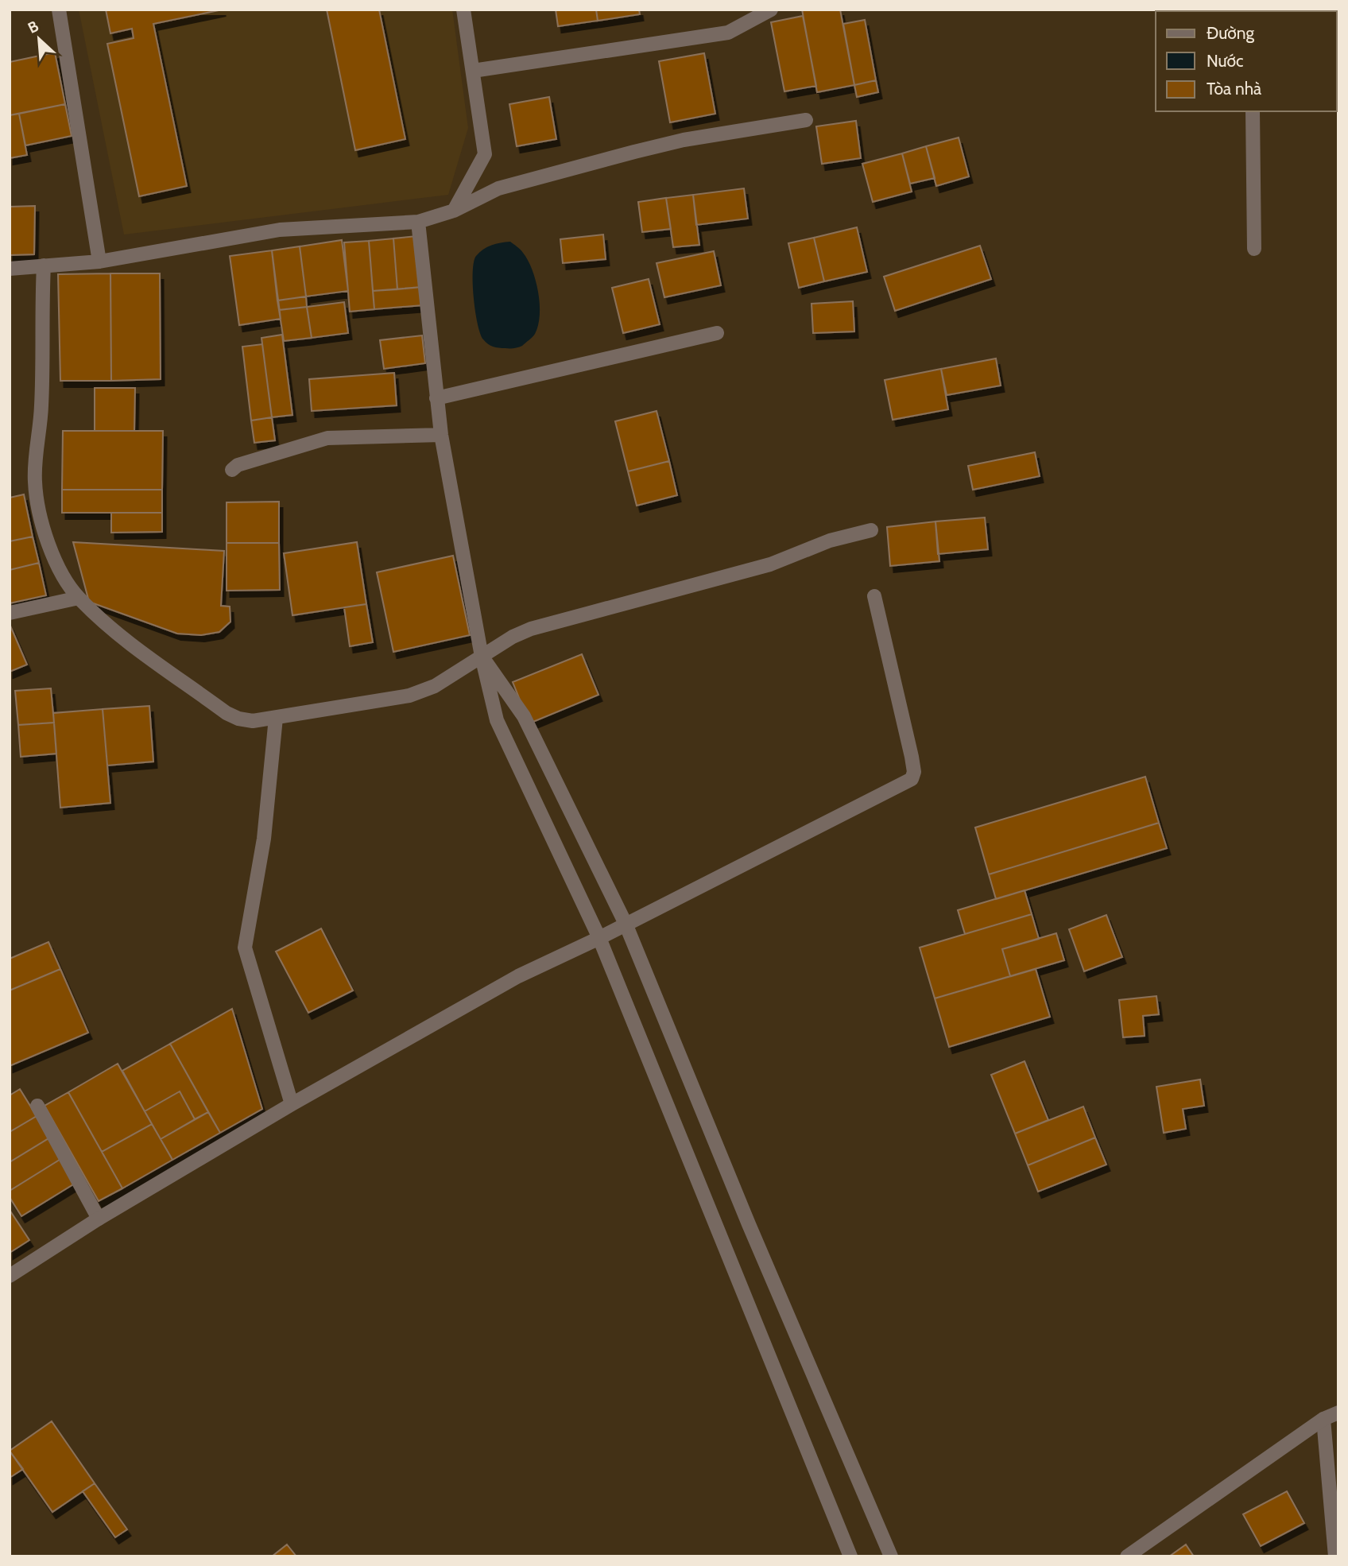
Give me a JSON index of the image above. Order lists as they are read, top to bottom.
{
  "legend": ["Đường", "Nước", "Tòa nhà"],
  "north": "top left"
}
